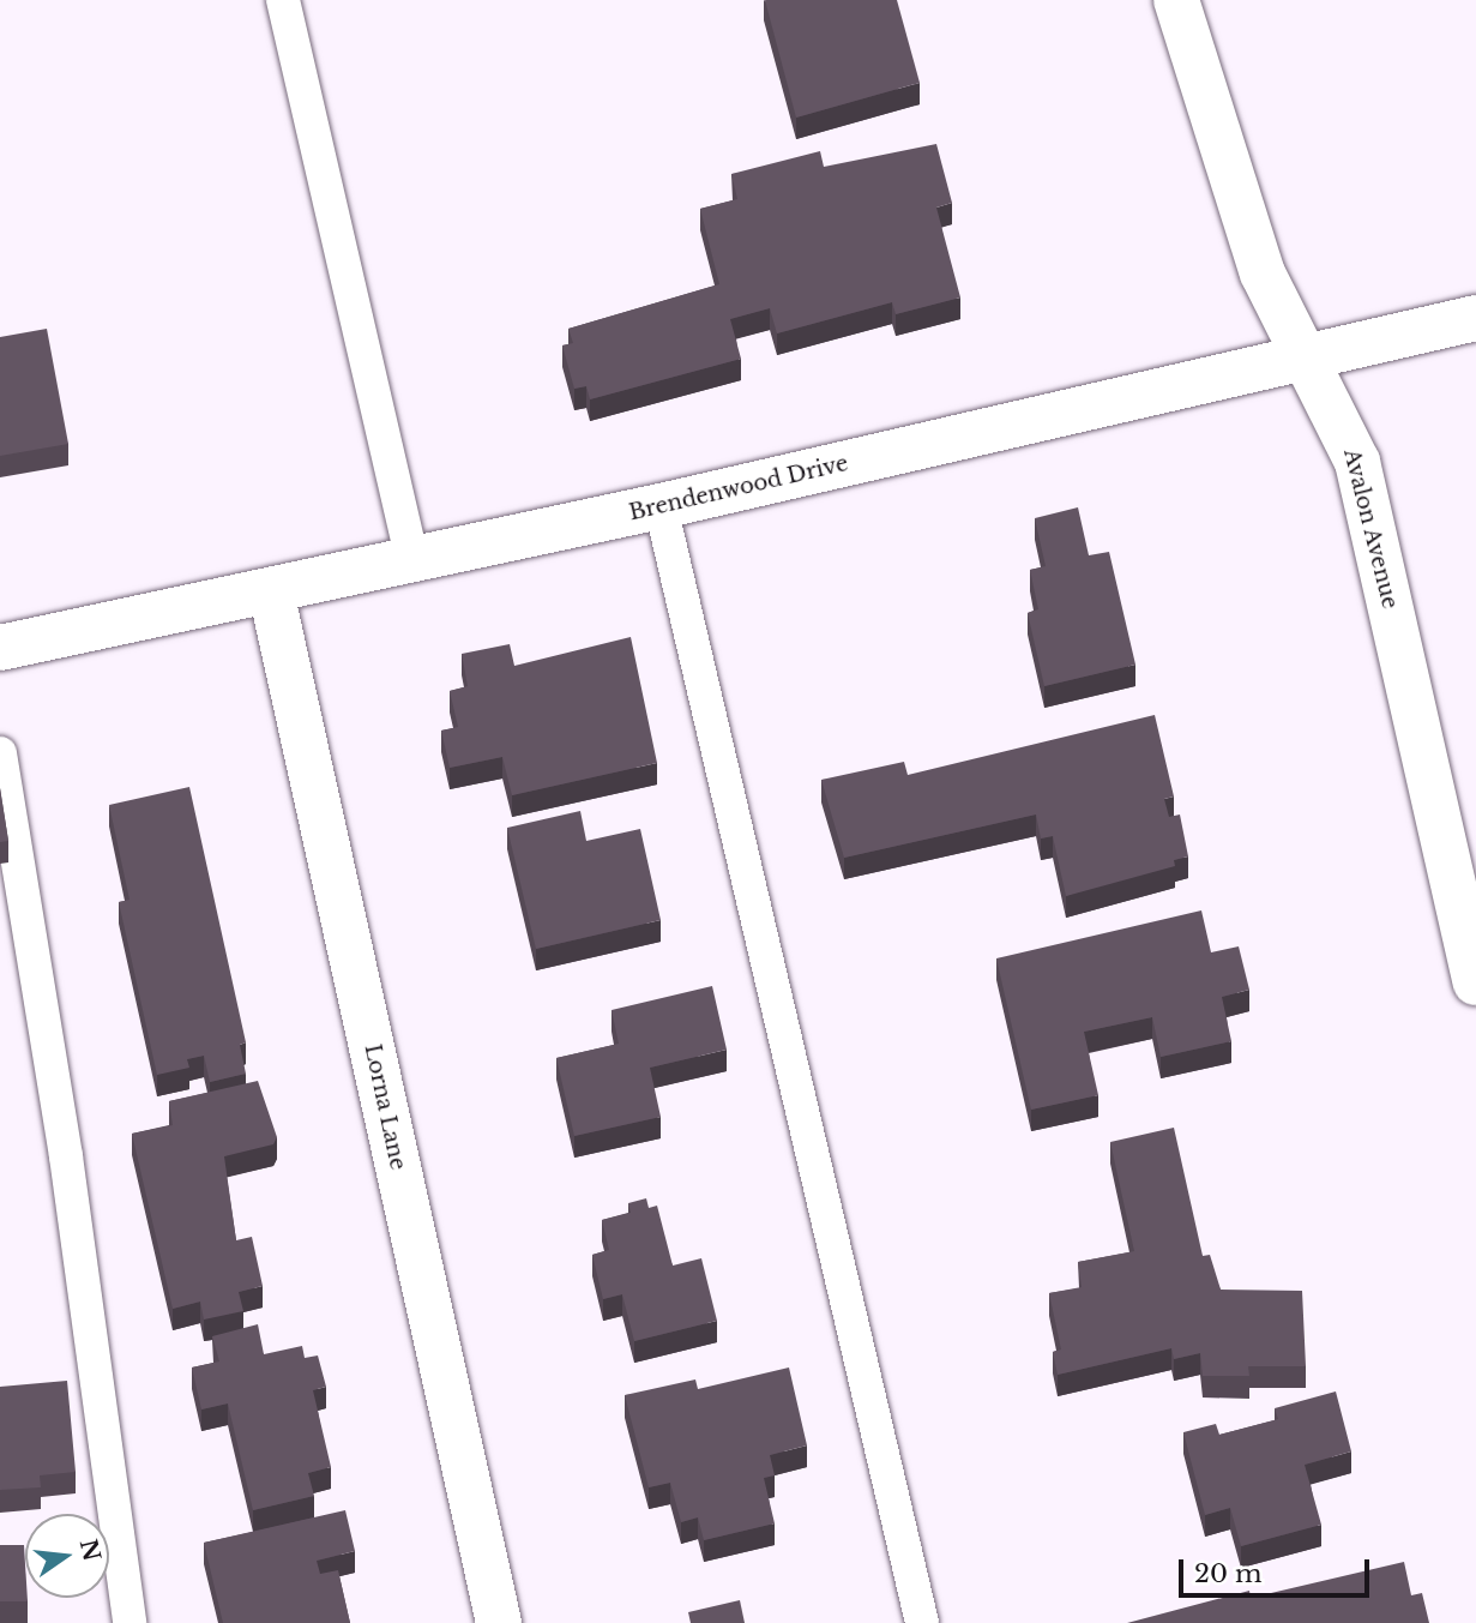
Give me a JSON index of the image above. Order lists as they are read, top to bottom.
{
  "streets": {
    "street": ["Brendenwood Drive", "Avalon Avenue", "Lorna Lane"]
  },
  "crossings": [
    ["Brendenwood Drive", "Avalon Avenue"],
    ["Brendenwood Drive", "Lorna Lane"]
  ],
  "scale_bar": "20 m",
  "north": "right"
}
